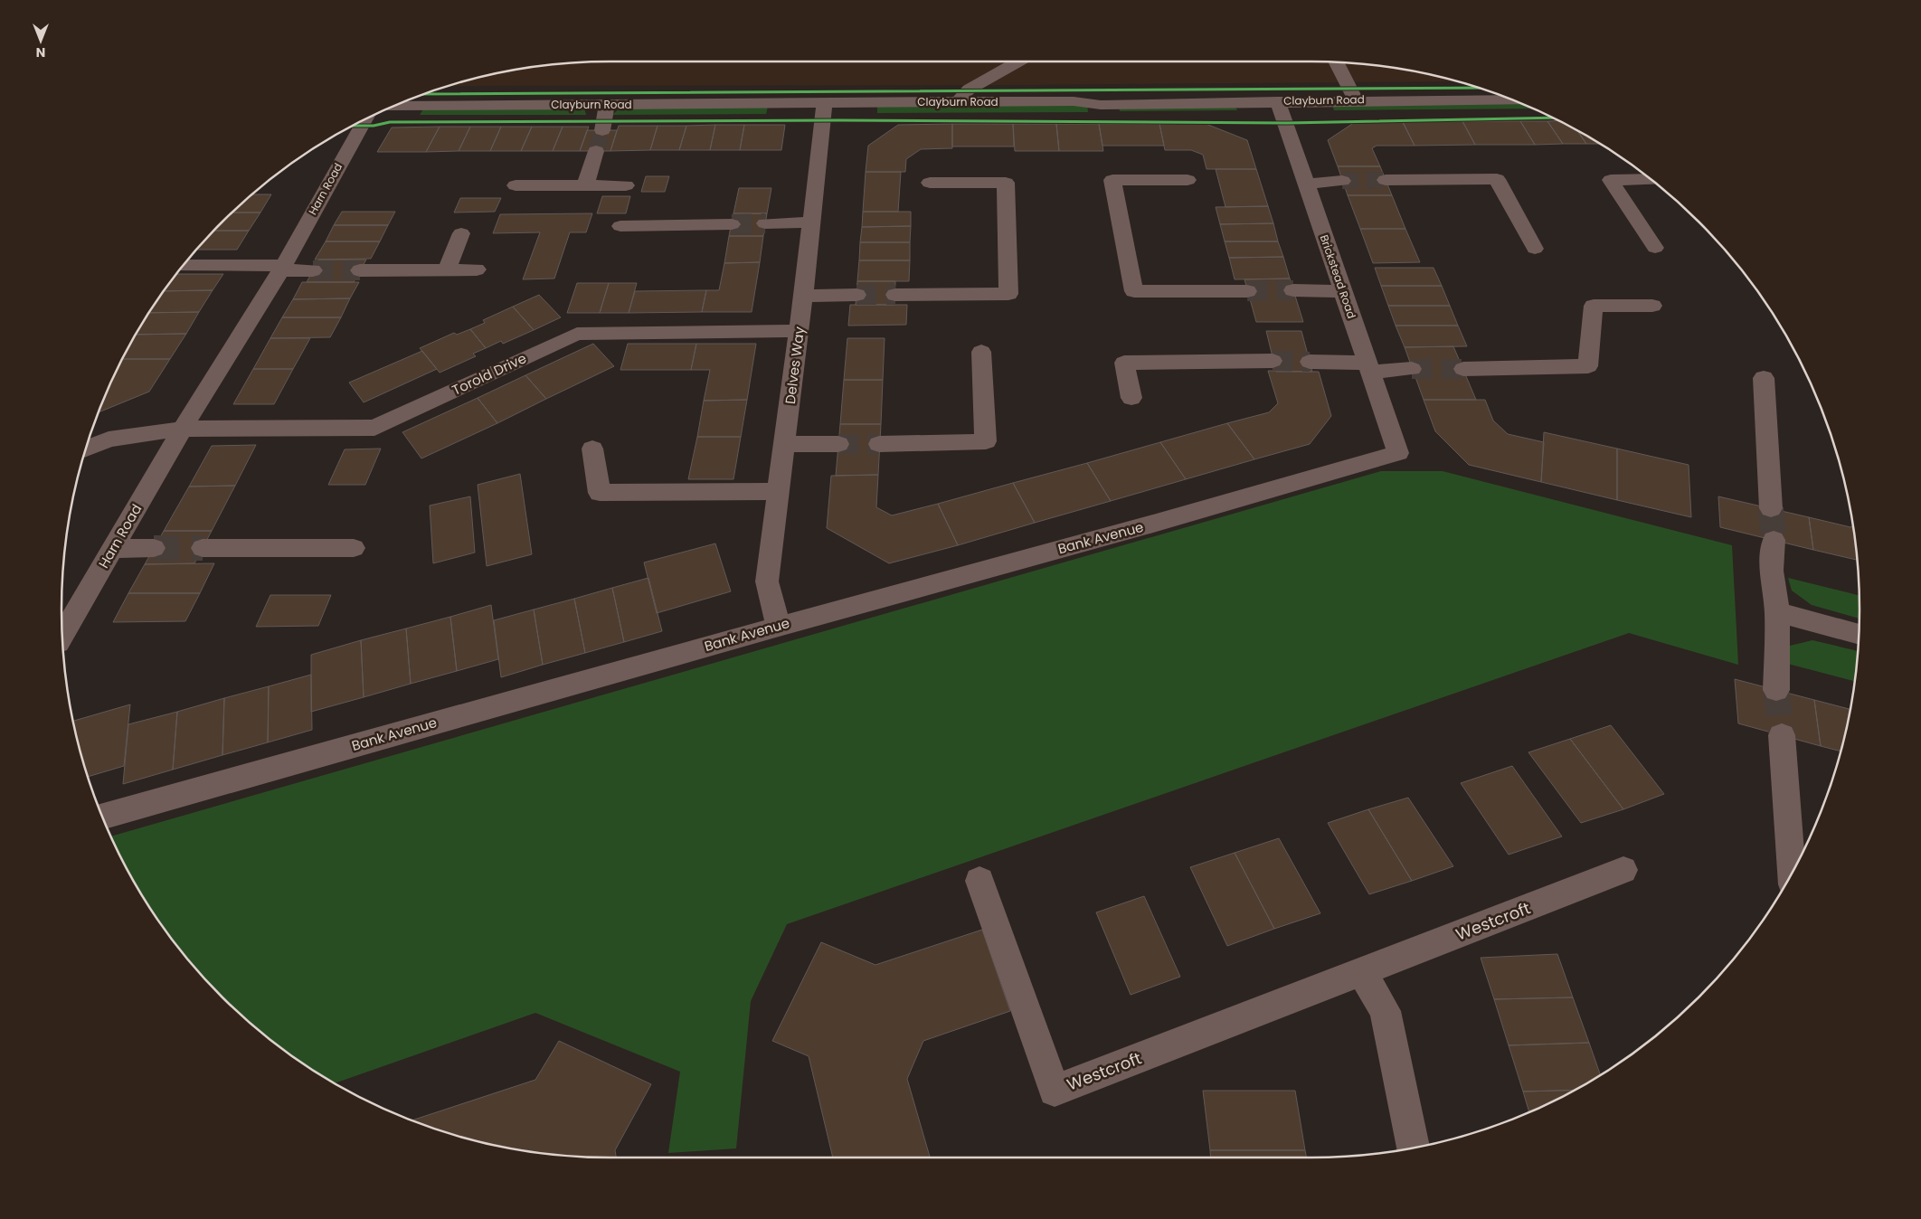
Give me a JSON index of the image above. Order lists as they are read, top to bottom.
{
  "streets": {
    "street": [
      "Clayburn Road",
      "Harn Road",
      "Brickstead Road",
      "Delves Way",
      "Torold Drive",
      "Bank Avenue",
      "Westcroft"
    ]
  },
  "crossings": [
    ["Clayburn Road", "Brickstead Road"],
    ["Clayburn Road", "Delves Way"],
    ["Harn Road", "Torold Drive"],
    ["Brickstead Road", "Bank Avenue"],
    ["Delves Way", "Torold Drive"],
    ["Delves Way", "Bank Avenue"]
  ],
  "north": "bottom"
}
